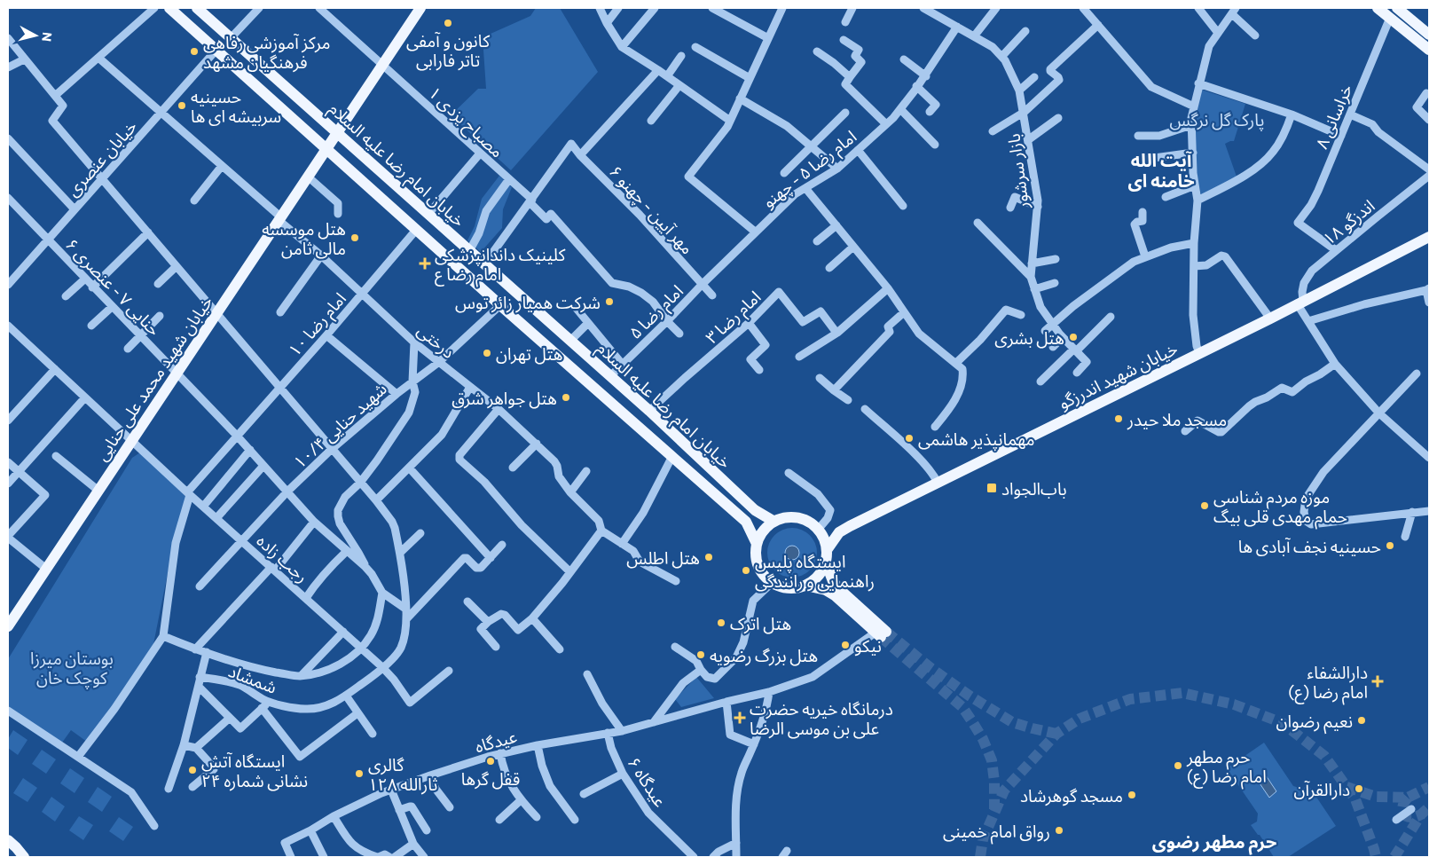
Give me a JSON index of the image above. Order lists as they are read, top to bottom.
{
  "streets": {
    "main road": ["خیابان امام رضا علیه السلام", "خیابان شهید اندرزگو", "خیابان شهید محمد علی حنایی"],
    "street": [
      "خراسانی ۸",
      "مصباح یزدی ۱",
      "خیابان عنصری",
      "امام رضا ۵ - چهنو",
      "بازار سرشور",
      "مهر آیین - چهنو ۶",
      "اندزگو ۱۸",
      "حنایی ۷ - عنصری ۶",
      "امام رضا ۵",
      "امام رضا ۳",
      "امام رضا ۱۰",
      "درختی",
      "شهید حنایی ۱۰/۴",
      "رجب زاده",
      "شمشاد",
      "عیدگاه",
      "عیدگاه ۶"
    ]
  },
  "crossings": [
    ["خراسانی ۸", "اندزگو ۱۸"],
    ["مصباح یزدی ۱", "مهر آیین - چهنو ۶"],
    ["مصباح یزدی ۱", "امام رضا ۵"],
    ["مصباح یزدی ۱", "خیابان شهید محمد علی حنایی"],
    ["خیابان عنصری", "خیابان امام رضا علیه السلام"],
    ["خیابان عنصری", "حنایی ۷ - عنصری ۶"],
    ["خیابان عنصری", "درختی"],
    ["خیابان عنصری", "شمشاد"],
    ["خیابان امام رضا علیه السلام", "امام رضا ۵"],
    ["خیابان امام رضا علیه السلام", "امام رضا ۳"],
    ["خیابان امام رضا علیه السلام", "امام رضا ۱۰"],
    ["خیابان امام رضا علیه السلام", "خیابان شهید اندرزگو"],
    ["خیابان امام رضا علیه السلام", "خیابان شهید محمد علی حنایی"],
    ["خیابان امام رضا علیه السلام", "شهید حنایی ۱۰/۴"],
    ["امام رضا ۵ - چهنو", "بازار سرشور"],
    ["امام رضا ۵ - چهنو", "مهر آیین - چهنو ۶"],
    ["امام رضا ۵ - چهنو", "امام رضا ۵"],
    ["مهر آیین - چهنو ۶", "امام رضا ۵"],
    ["اندزگو ۱۸", "خیابان شهید اندرزگو"],
    ["حنایی ۷ - عنصری ۶", "امام رضا ۱۰"],
    ["حنایی ۷ - عنصری ۶", "خیابان شهید محمد علی حنایی"],
    ["حنایی ۷ - عنصری ۶", "شهید حنایی ۱۰/۴"],
    ["امام رضا ۱۰", "درختی"],
    ["امام رضا ۱۰", "رجب زاده"],
    ["امام رضا ۱۰", "شمشاد"],
    ["درختی", "خیابان شهید محمد علی حنایی"],
    ["درختی", "شهید حنایی ۱۰/۴"],
    ["خیابان شهید محمد علی حنایی", "رجب زاده"],
    ["خیابان شهید محمد علی حنایی", "شمشاد"],
    ["شهید حنایی ۱۰/۴", "رجب زاده"],
    ["شهید حنایی ۱۰/۴", "شمشاد"],
    ["رجب زاده", "شمشاد"],
    ["عیدگاه", "عیدگاه ۶"]
  ],
  "districts": ["آیت الله خامنه ای", "حرم مطهر رضوی"],
  "parks": ["پارک گل نرگس", "بوستان میرزا کوچک خان"],
  "places": {
    "other": [
      "کانون و آمفی تاتر فارابی",
      "مرکز آموزشی رفاهی فرهنگیان مشهد",
      "حسینیه سربیشه ای ها",
      "هتل موسسه مالی ثامن",
      "شرکت همیار زائر توس",
      "هتل بشری",
      "هتل تهران",
      "هتل جواهر شرق",
      "مسجد ملا حیدر",
      "مهمانپذیر هاشمی",
      "موزه مردم شناسی حمام مهدی قلی بیگ",
      "حسینیه نجف آبادی ها",
      "هتل اطلس",
      "ایستگاه پلیس راهنمایی و رانندگی",
      "هتل اترک",
      "نیکو",
      "هتل بزرگ رضویه",
      "نعیم رضوان",
      "قفل گرها",
      "حرم مطهر امام رضا (ع)",
      "ایستگاه آتش نشانی شماره ۲۴",
      "گالری ثارالله ۱۲۸",
      "دارالقرآن",
      "مسجد گوهرشاد",
      "رواق امام خمینی"
    ],
    "health": ["کلینیک داندانپزشکى امام رضا ع", "دارالشفاء امام رضا (ع)", "درمانگاه خیریه حضرت علی بن موسی الرضا"],
    "transit": ["باب‌الجواد"]
  },
  "north": "right"
}
